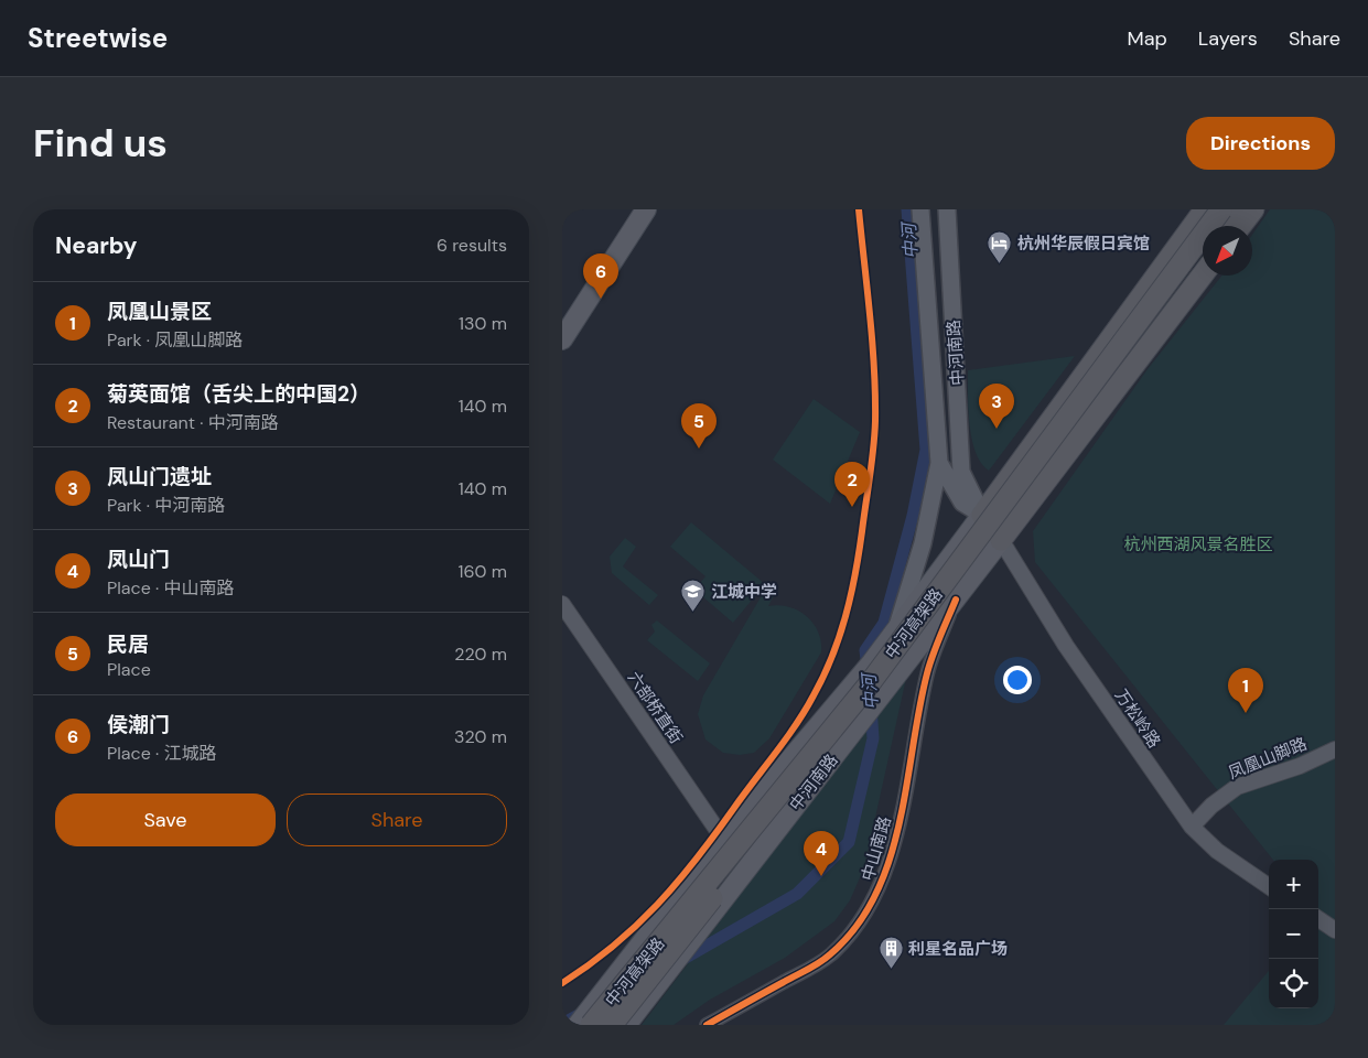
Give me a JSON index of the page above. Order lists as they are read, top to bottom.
{
  "streets": {
    "highway": ["中河高架路"],
    "main road": ["中河南路"],
    "street": [
      "六部桥直街",
      "万松岭路",
      "凤凰山脚路",
      "中山南路"
    ]
  },
  "crossings": [
    ["中河南路", "中河高架路"],
    ["中河南路", "六部桥直街"],
    ["中河南路", "万松岭路"],
    ["中河南路", "中山南路"],
    ["万松岭路", "凤凰山脚路"]
  ],
  "water": ["中河"],
  "parks": ["杭州西湖风景名胜区"],
  "places": {
    "hotel": ["杭州华辰假日宾馆"],
    "school or university": ["江城中学"],
    "building": ["利星名品广场"]
  },
  "north": "bottom left",
  "page": {
    "header": "Streetwise",
    "nav": ["Map", "Layers", "Share"],
    "buttons": [
      "Directions",
      ["Save", "Share"]
    ],
    "title": "Find us",
    "heading": ["Nearby", "6 results"],
    "pins": [
      "6",
      "3",
      "5",
      "2",
      "1",
      "4"
    ],
    "list": [
      {
        "mark": "1",
        "name": "凤凰山景区",
        "note": "Park · 凤凰山脚路",
        "value": "130 m"
      },
      {
        "mark": "2",
        "name": "菊英面馆（舌尖上的中国2）",
        "note": "Restaurant · 中河南路",
        "value": "140 m"
      },
      {
        "mark": "3",
        "name": "凤山门遗址",
        "note": "Park · 中河南路",
        "value": "140 m"
      },
      {
        "mark": "4",
        "name": "凤山门",
        "note": "Place · 中山南路",
        "value": "160 m"
      },
      {
        "mark": "5",
        "name": "民居",
        "note": "Place",
        "value": "220 m"
      },
      {
        "mark": "6",
        "name": "侯潮门",
        "note": "Place · 江城路",
        "value": "320 m"
      }
    ],
    "map_buttons": ["+", "−"]
  }
}
